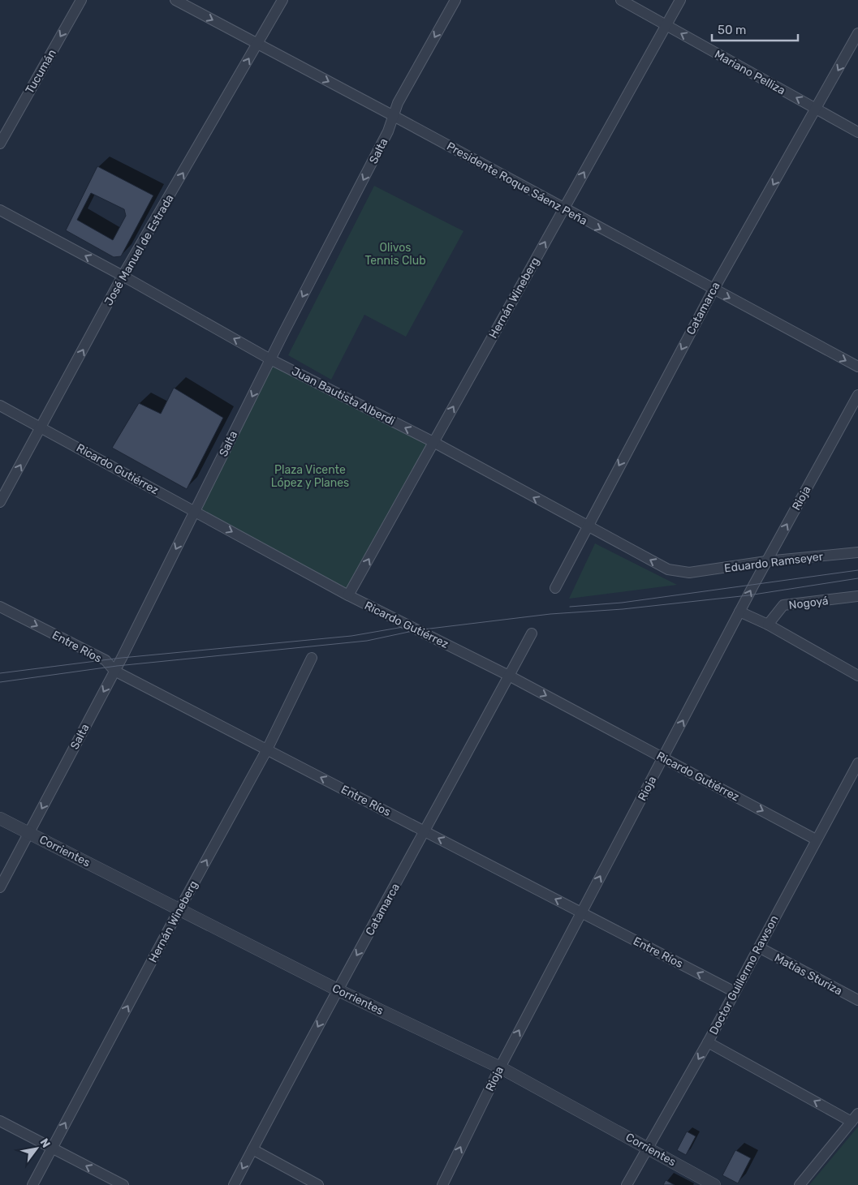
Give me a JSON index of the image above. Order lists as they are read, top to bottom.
{
  "streets": {
    "street": [
      "Tucumán",
      "Mariano Pelliza",
      "Salta",
      "Presidente Roque Sáenz Peña",
      "José Manuel de Estrada",
      "Hernán Wineberg",
      "Catamarca",
      "Juan Bautista Alberdi",
      "Ricardo Gutiérrez",
      "Rioja",
      "Eduardo Ramseyer",
      "Nogoyá",
      "Entre Ríos",
      "Corrientes",
      "Matías Sturiza",
      "Doctor Guillermo Rawson"
    ]
  },
  "crossings": [
    ["Mariano Pelliza", "Hernán Wineberg"],
    ["Mariano Pelliza", "Catamarca"],
    ["Salta", "Presidente Roque Sáenz Peña"],
    ["Salta", "Juan Bautista Alberdi"],
    ["Salta", "Ricardo Gutiérrez"],
    ["Salta", "Entre Ríos"],
    ["Salta", "Corrientes"],
    ["Presidente Roque Sáenz Peña", "José Manuel de Estrada"],
    ["Presidente Roque Sáenz Peña", "Hernán Wineberg"],
    ["Presidente Roque Sáenz Peña", "Catamarca"],
    ["José Manuel de Estrada", "Juan Bautista Alberdi"],
    ["José Manuel de Estrada", "Ricardo Gutiérrez"],
    ["Hernán Wineberg", "Juan Bautista Alberdi"],
    ["Hernán Wineberg", "Ricardo Gutiérrez"],
    ["Hernán Wineberg", "Entre Ríos"],
    ["Hernán Wineberg", "Corrientes"],
    ["Catamarca", "Juan Bautista Alberdi"],
    ["Catamarca", "Ricardo Gutiérrez"],
    ["Catamarca", "Entre Ríos"],
    ["Catamarca", "Corrientes"],
    ["Juan Bautista Alberdi", "Eduardo Ramseyer"],
    ["Ricardo Gutiérrez", "Rioja"],
    ["Ricardo Gutiérrez", "Doctor Guillermo Rawson"],
    ["Rioja", "Eduardo Ramseyer"],
    ["Rioja", "Entre Ríos"],
    ["Rioja", "Corrientes"],
    ["Entre Ríos", "Doctor Guillermo Rawson"],
    ["Corrientes", "Doctor Guillermo Rawson"],
    ["Matías Sturiza", "Doctor Guillermo Rawson"]
  ],
  "one_way": [
    "Tucumán",
    "Mariano Pelliza",
    "Salta",
    "Presidente Roque Sáenz Peña",
    "José Manuel de Estrada",
    "Hernán Wineberg",
    "Catamarca",
    "Juan Bautista Alberdi",
    "Ricardo Gutiérrez",
    "Rioja"
  ],
  "parks": ["Olivos Tennis Club", "Plaza Vicente López y Planes"],
  "scale_bar": "50 m",
  "north": "top right"
}
